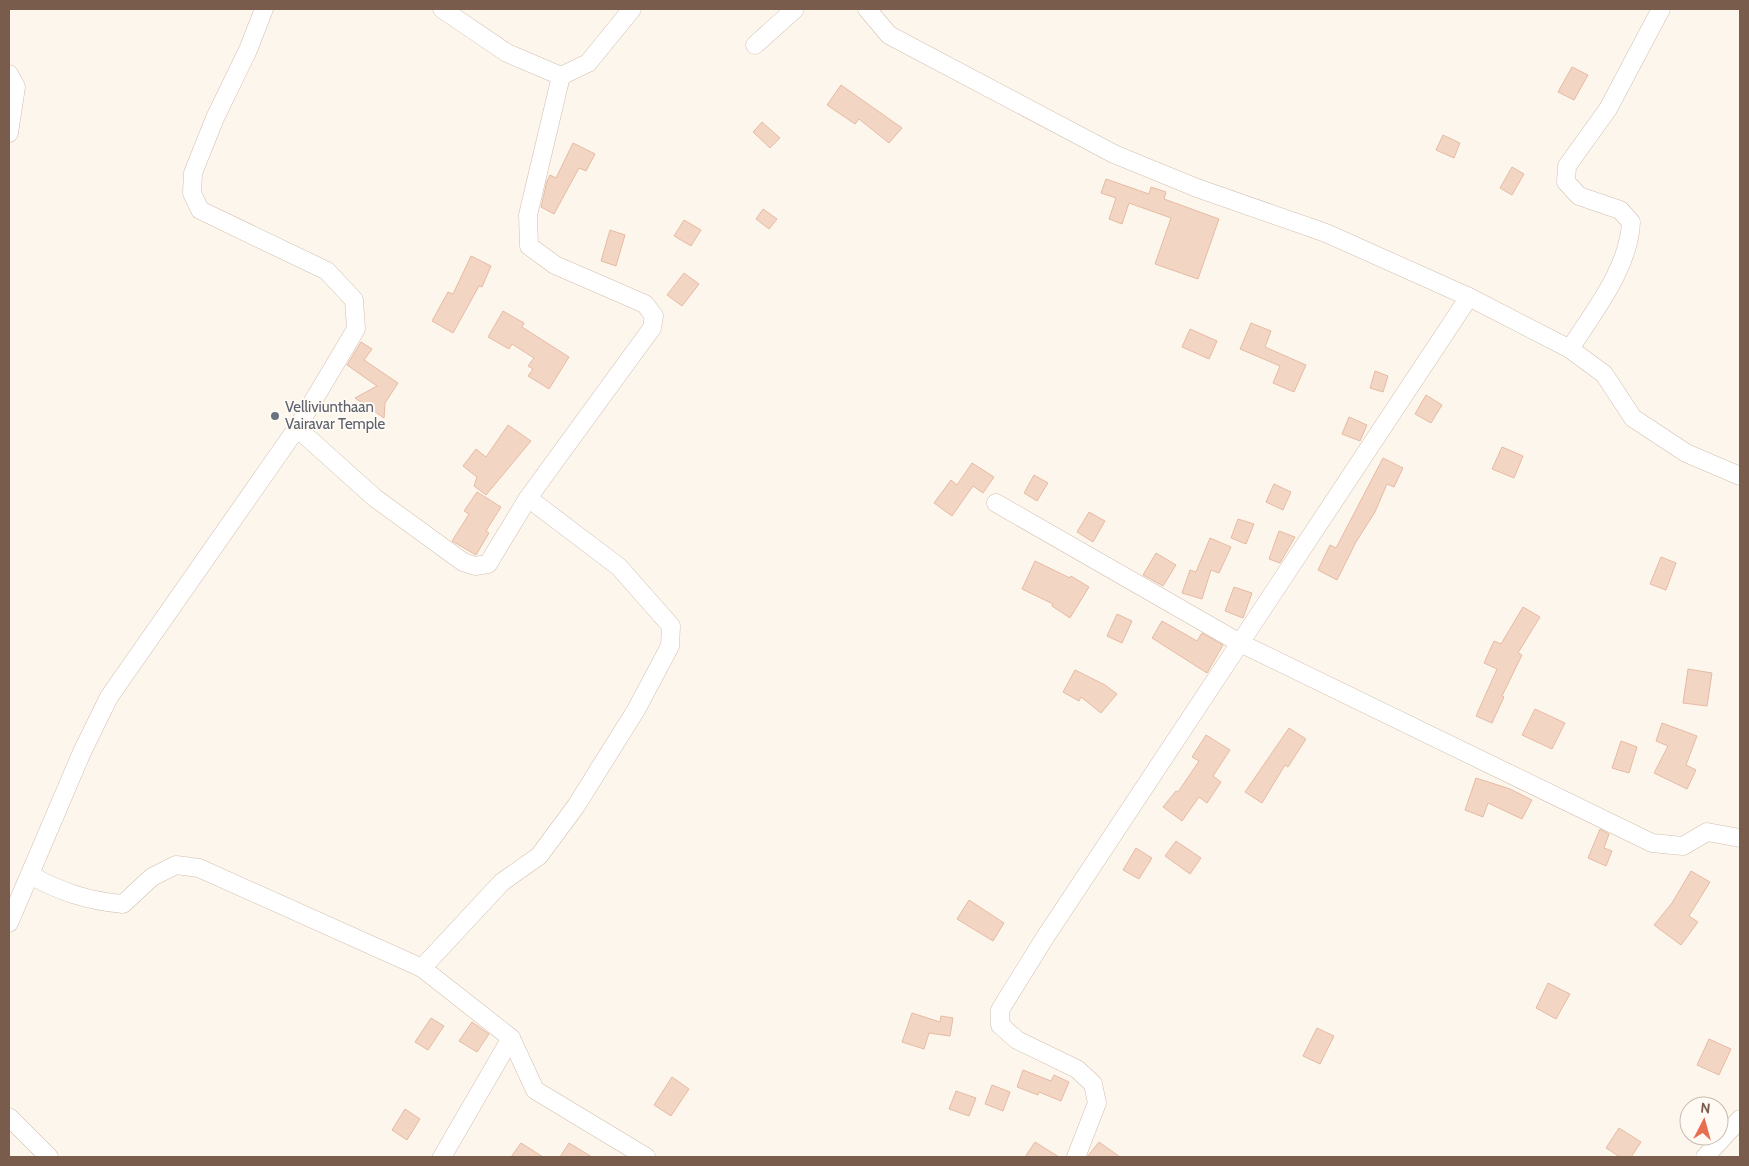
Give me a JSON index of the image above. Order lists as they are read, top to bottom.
{
  "places": ["Velliviunthaan Vairavar Temple"],
  "north": "top"
}
